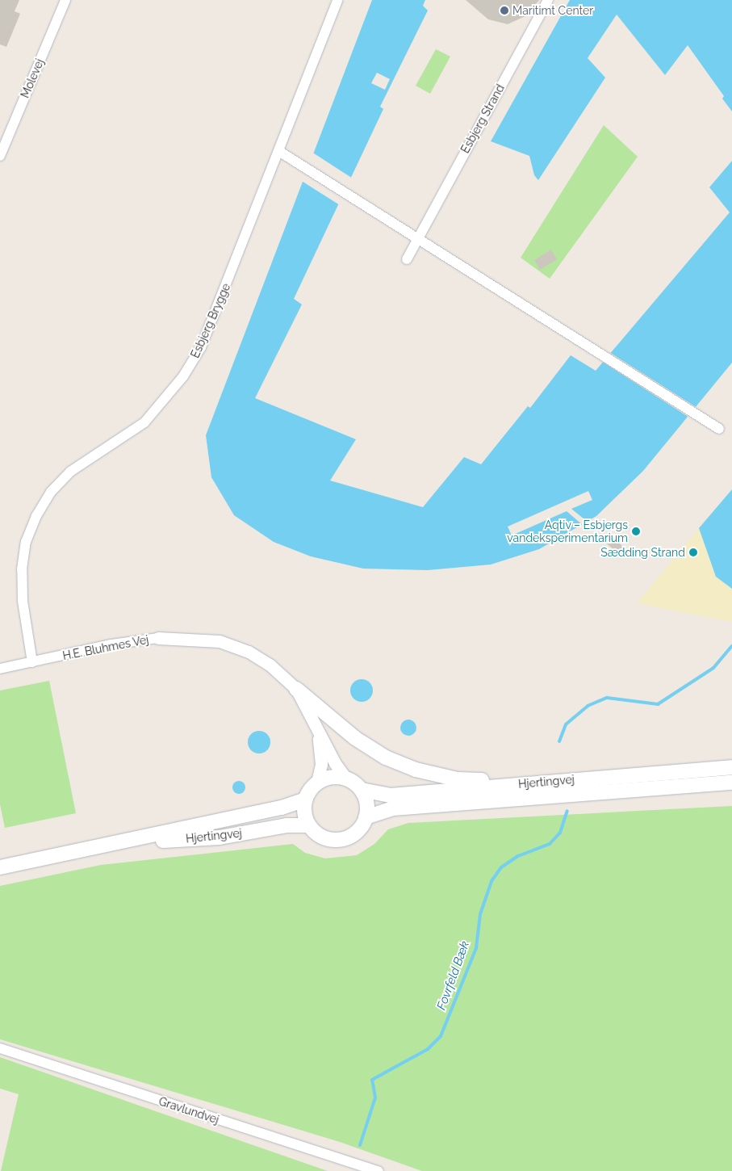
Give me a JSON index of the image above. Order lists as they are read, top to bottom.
{
  "streets": {
    "main road": ["Hjertingvej"],
    "street": [
      "Molevej",
      "Esbjerg Strand",
      "Esbjerg Brygge",
      "H.E. Bluhmes Vej",
      "Gravlundvej"
    ]
  },
  "crossings": [
    ["Esbjerg Brygge", "H.E. Bluhmes Vej"],
    ["H.E. Bluhmes Vej", "Hjertingvej"]
  ],
  "water": ["Fovrfeld Bæk"],
  "places": ["Maritimt Center", "Aqtiv – Esbjergs vandeksperimentarium", "Sædding Strand"]
}
